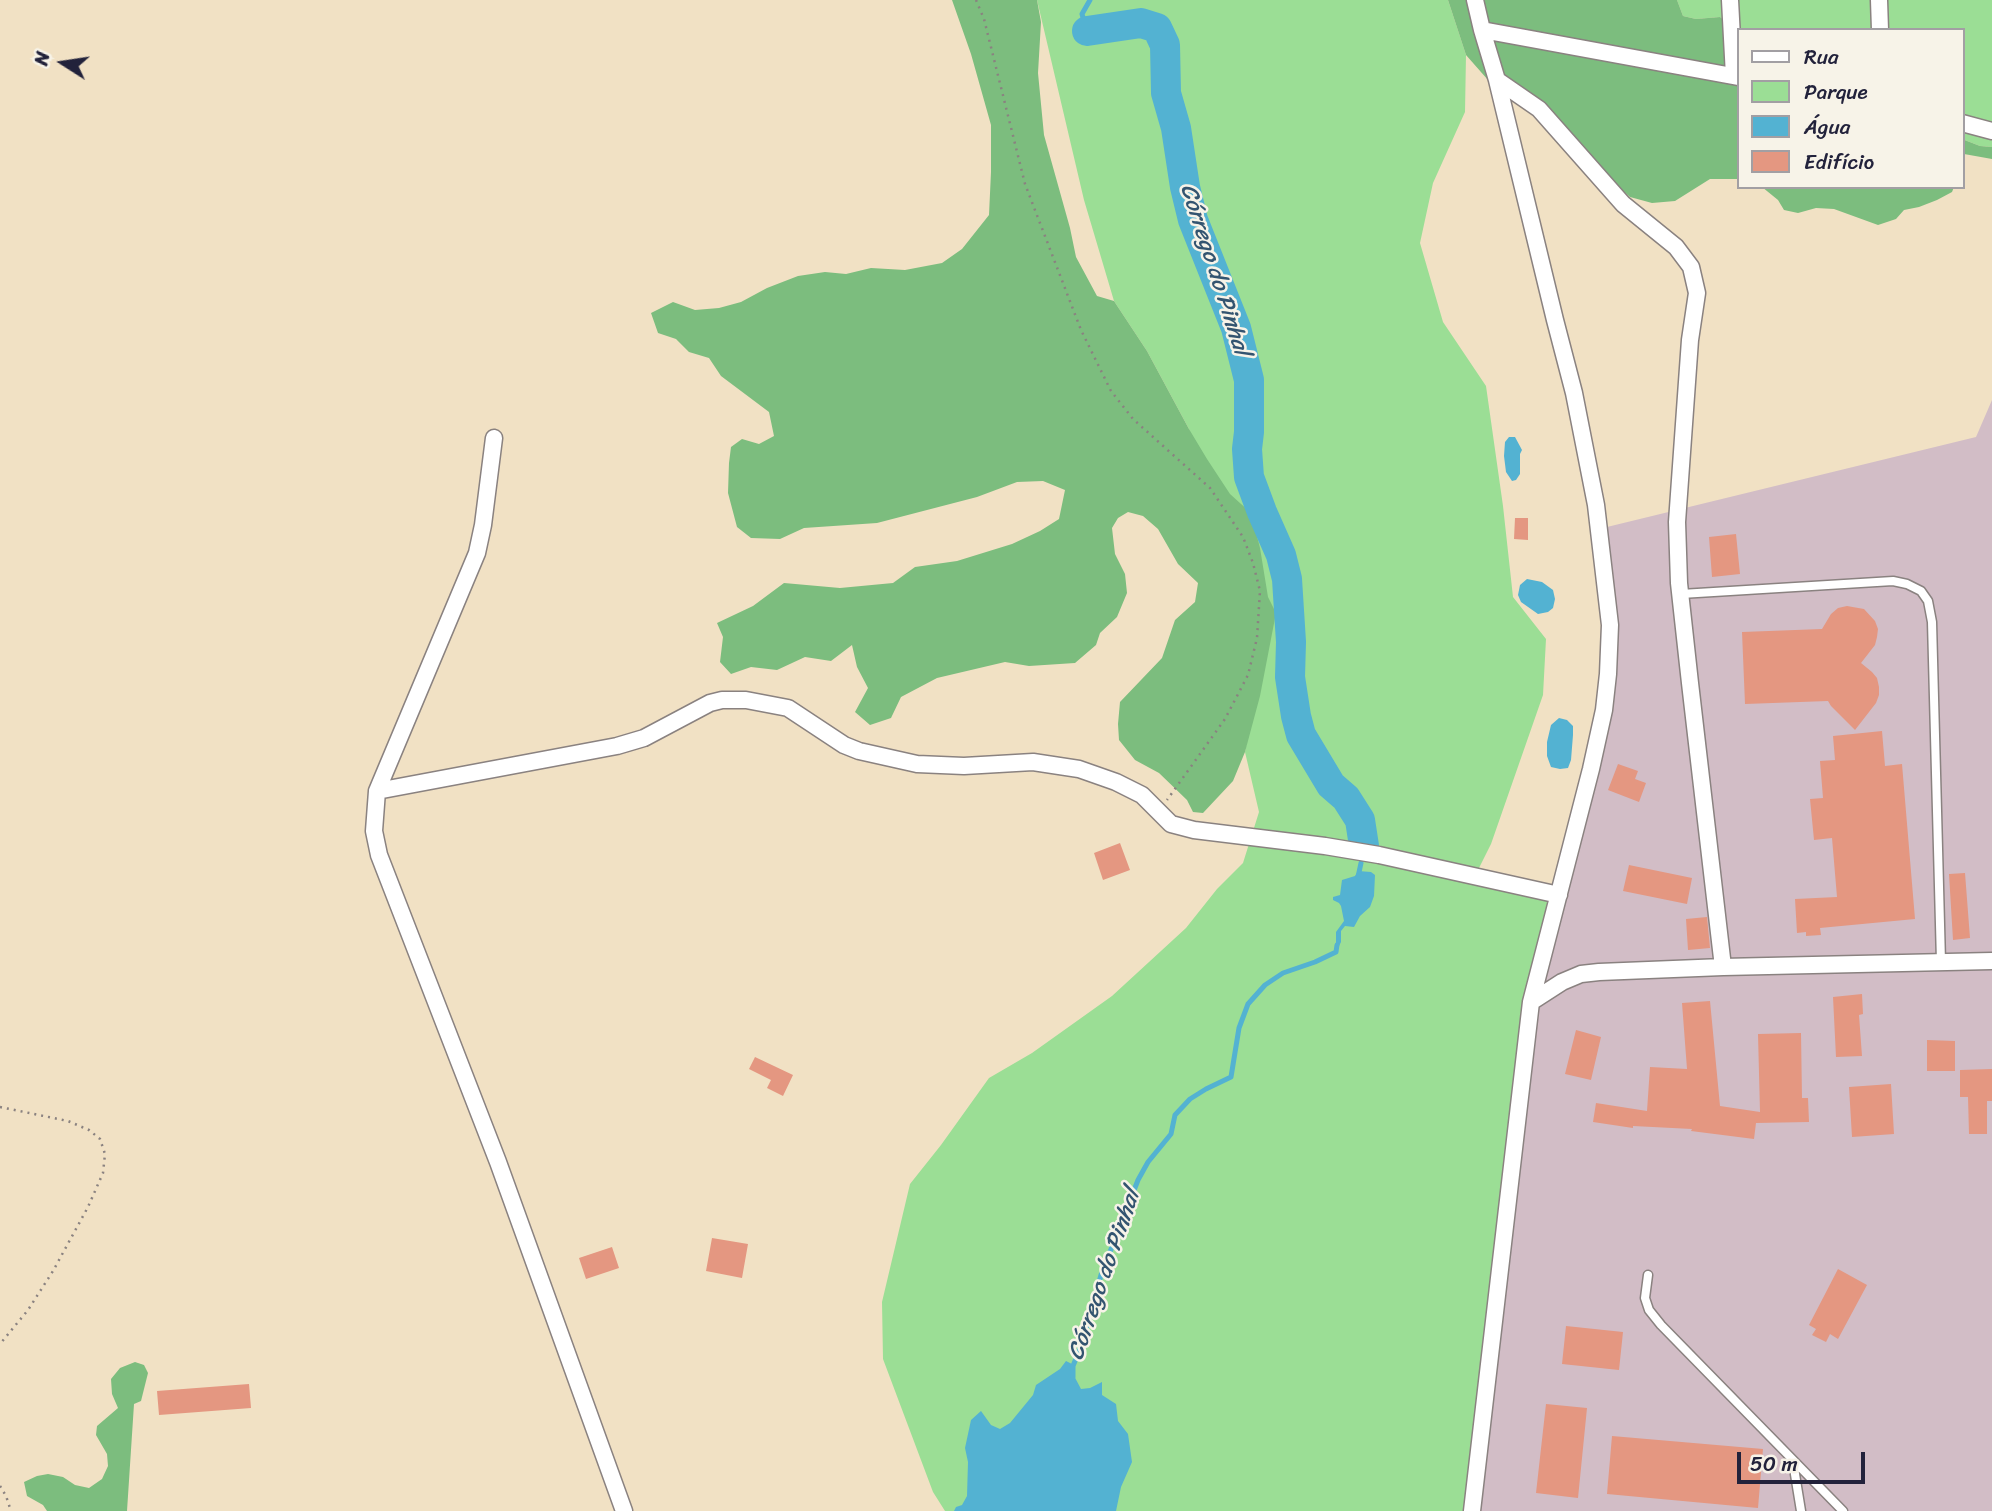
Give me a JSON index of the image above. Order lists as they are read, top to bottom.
{
  "water": ["Córrego do Pinhal"],
  "legend": [
    "Rua",
    "Parque",
    "Água",
    "Edifício"
  ],
  "scale_bar": "50 m",
  "north": "left"
}
